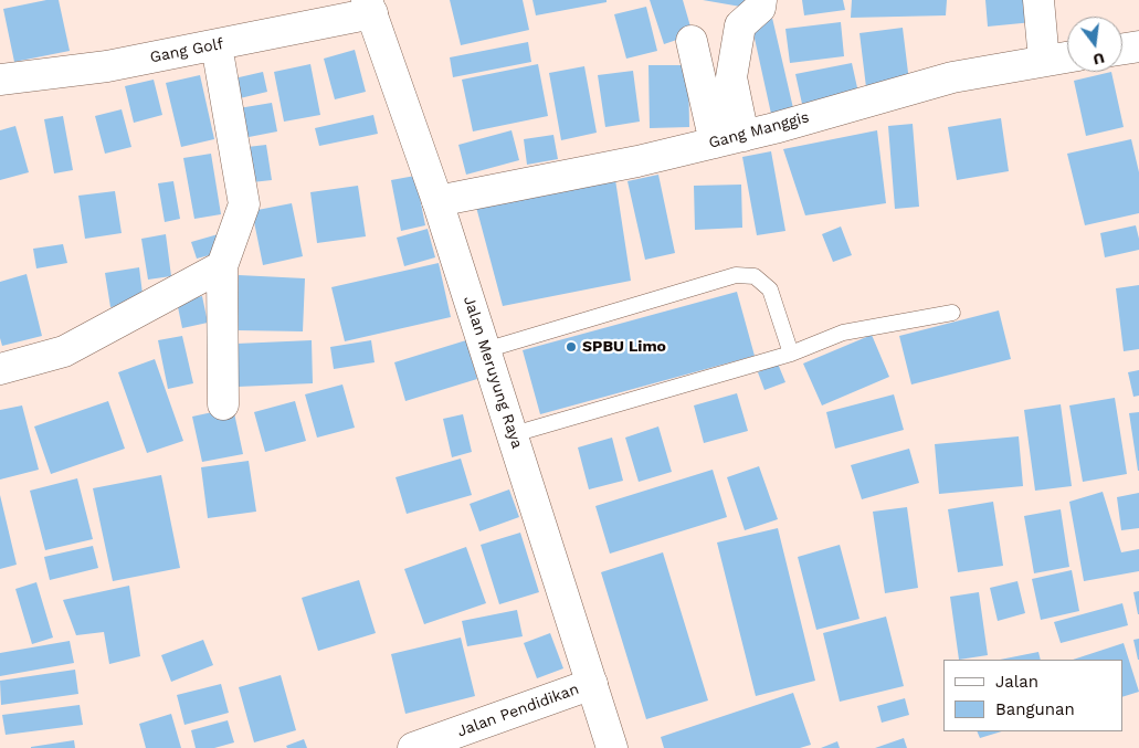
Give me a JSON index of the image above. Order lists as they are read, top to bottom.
{
  "streets": {
    "street": [
      "Gang Golf",
      "Gang Manggis",
      "Jalan Meruyung Raya",
      "Jalan Pendidikan"
    ]
  },
  "crossings": [
    ["Gang Golf", "Jalan Meruyung Raya"],
    ["Gang Manggis", "Jalan Meruyung Raya"],
    ["Jalan Meruyung Raya", "Jalan Pendidikan"]
  ],
  "places": ["SPBU Limo"],
  "legend": ["Jalan", "Bangunan"],
  "north": "bottom"
}
